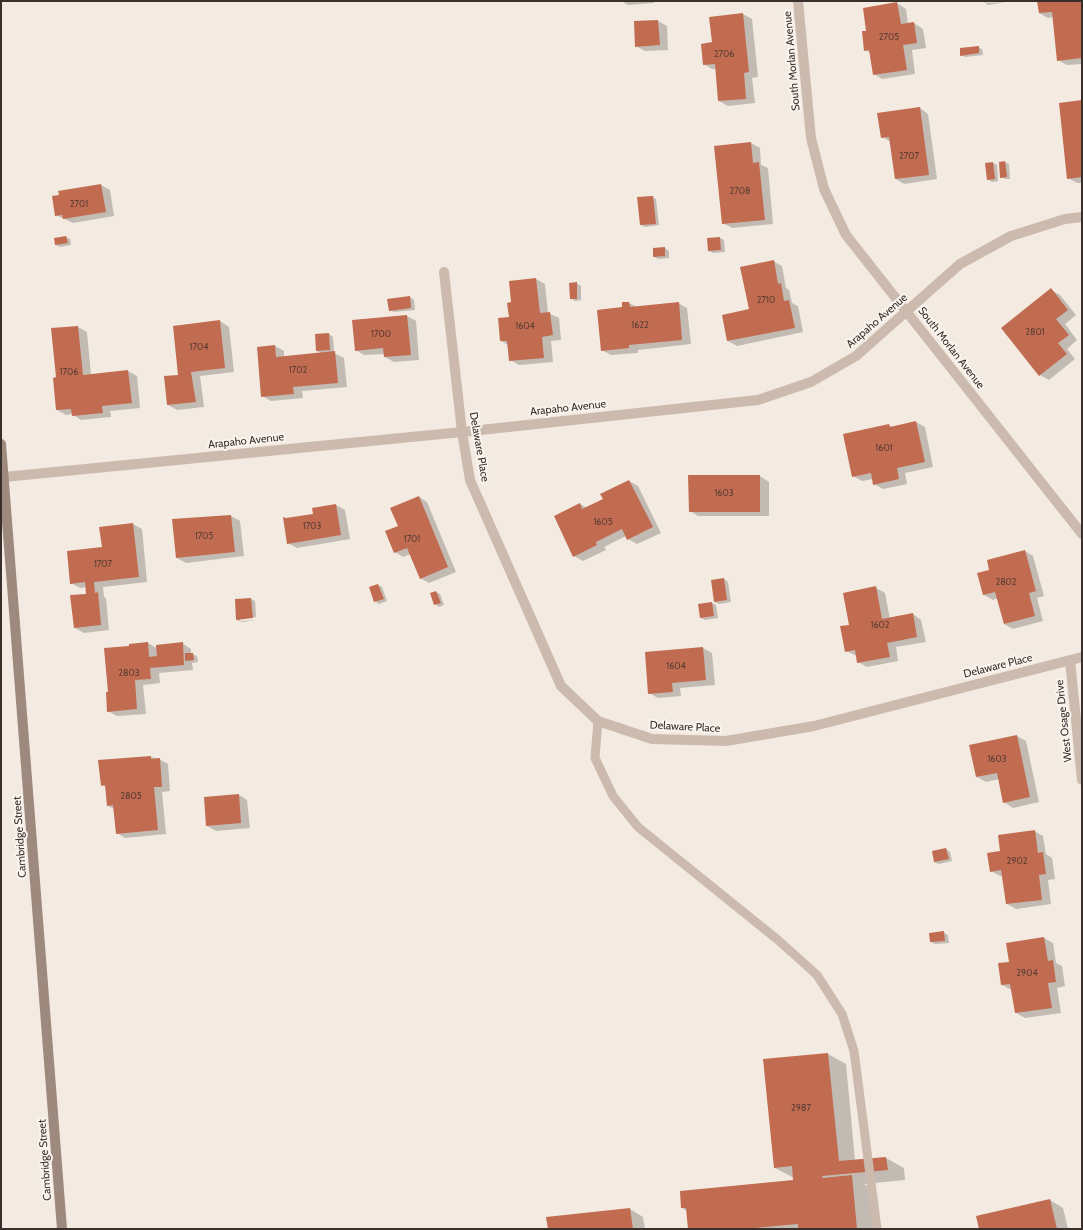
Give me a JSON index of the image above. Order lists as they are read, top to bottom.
{
  "streets": {
    "street": [
      "South Morlan Avenue",
      "Arapaho Avenue",
      "Delaware Place",
      "West Osage Drive",
      "Cambridge Street"
    ]
  },
  "crossings": [
    ["South Morlan Avenue", "Arapaho Avenue"],
    ["Arapaho Avenue", "Delaware Place"],
    ["Arapaho Avenue", "Cambridge Street"],
    ["Delaware Place", "West Osage Drive"]
  ],
  "house_numbers": [
    "2705",
    "2706",
    "2707",
    "2708",
    "2701",
    "2710",
    "1622",
    "1604",
    "2801",
    "1700",
    "1704",
    "1702",
    "1706",
    "1601",
    "1603",
    "1605",
    "1703",
    "1705",
    "1701",
    "1707",
    "2802",
    "1602",
    "1604",
    "2803",
    "1603",
    "2805",
    "2902",
    "2904",
    "2987"
  ]
}
